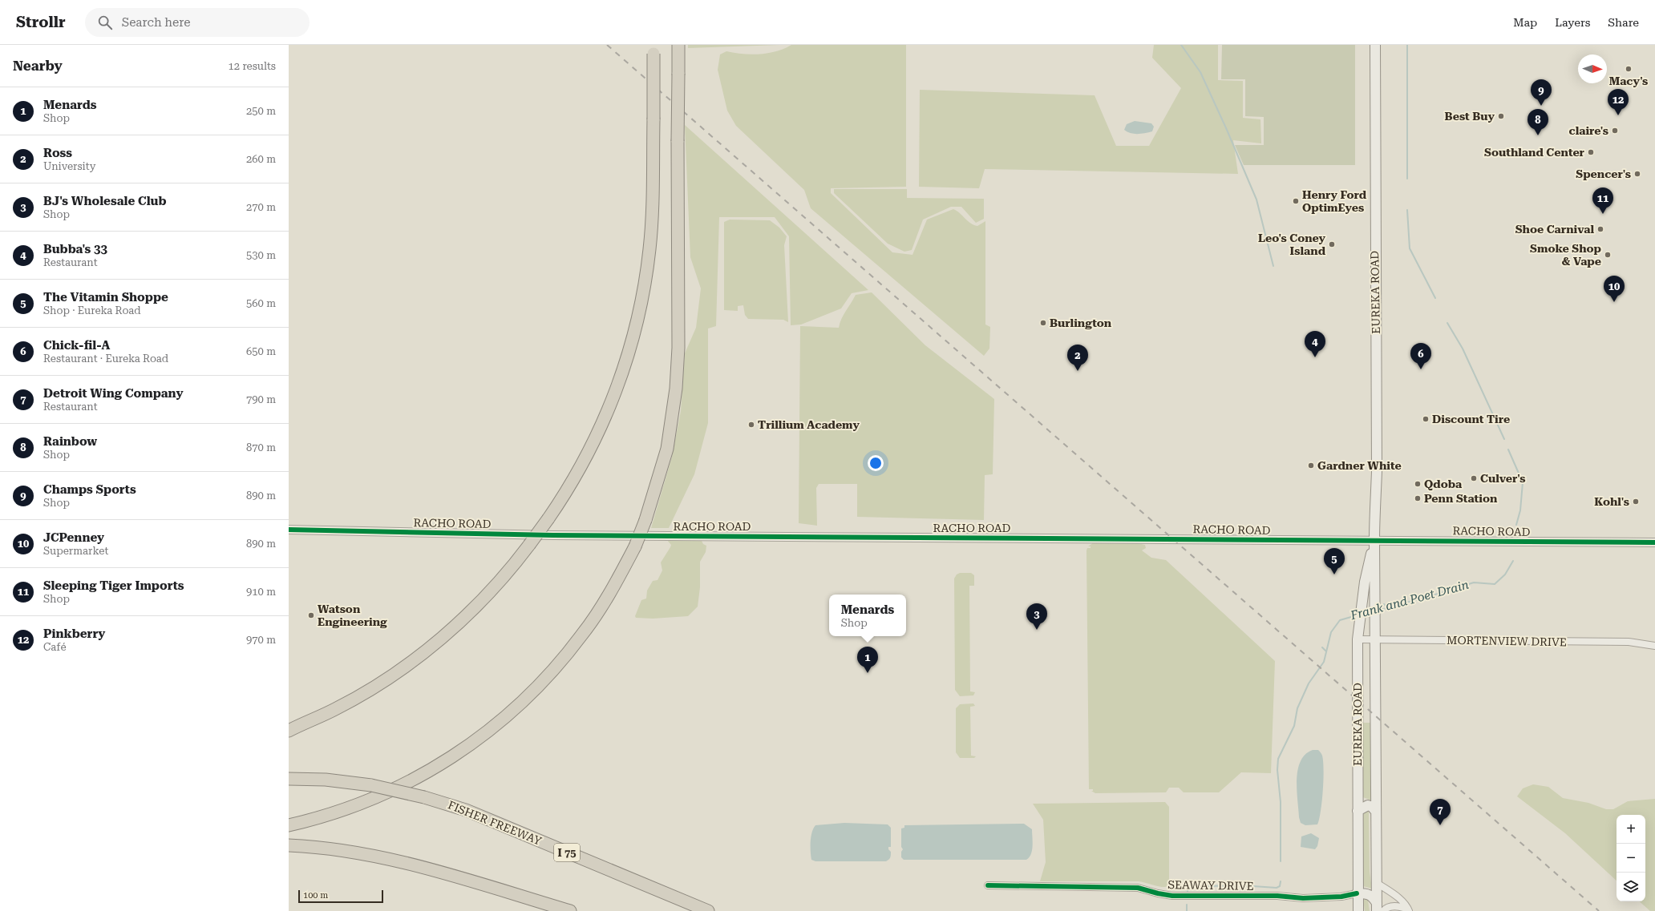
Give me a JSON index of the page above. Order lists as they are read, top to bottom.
{
  "streets": {
    "highway": ["FISHER FREEWAY", "I 75"],
    "main road": ["EUREKA ROAD"],
    "street": ["RACHO ROAD", "MORTENVIEW DRIVE", "SEAWAY DRIVE"]
  },
  "crossings": [
    ["EUREKA ROAD", "RACHO ROAD"],
    ["EUREKA ROAD", "MORTENVIEW DRIVE"],
    ["EUREKA ROAD", "SEAWAY DRIVE"]
  ],
  "water": ["Frank and Poet Drain"],
  "places": [
    "Macy's",
    "Best Buy",
    "claire's",
    "Southland Center",
    "Spencer's",
    "Henry Ford OptimEyes",
    "Shoe Carnival",
    "Leo's Coney Island",
    "Smoke Shop & Vape",
    "Burlington",
    "Discount Tire",
    "Trillium Academy",
    "Gardner White",
    "Culver's",
    "Qdoba",
    "Penn Station",
    "Kohl's",
    "Watson Engineering"
  ],
  "scale_bar": "100 m",
  "north": "right",
  "page": {
    "header": "Strollr",
    "search": "Search here",
    "nav": ["Map", "Layers", "Share"],
    "heading": ["Nearby", "12 results"],
    "pins": [
      "9",
      "12",
      "8",
      "11",
      "10",
      "4",
      "6",
      "2",
      "5",
      "3",
      "1",
      "7"
    ],
    "list": [
      {
        "mark": "1",
        "name": "Menards",
        "note": "Shop",
        "value": "250 m"
      },
      {
        "mark": "2",
        "name": "Ross",
        "note": "University",
        "value": "260 m"
      },
      {
        "mark": "3",
        "name": "BJ's Wholesale Club",
        "note": "Shop",
        "value": "270 m"
      },
      {
        "mark": "4",
        "name": "Bubba's 33",
        "note": "Restaurant",
        "value": "530 m"
      },
      {
        "mark": "5",
        "name": "The Vitamin Shoppe",
        "note": "Shop · Eureka Road",
        "value": "560 m"
      },
      {
        "mark": "6",
        "name": "Chick-fil-A",
        "note": "Restaurant · Eureka Road",
        "value": "650 m"
      },
      {
        "mark": "7",
        "name": "Detroit Wing Company",
        "note": "Restaurant",
        "value": "790 m"
      },
      {
        "mark": "8",
        "name": "Rainbow",
        "note": "Shop",
        "value": "870 m"
      },
      {
        "mark": "9",
        "name": "Champs Sports",
        "note": "Shop",
        "value": "890 m"
      },
      {
        "mark": "10",
        "name": "JCPenney",
        "note": "Supermarket",
        "value": "890 m"
      },
      {
        "mark": "11",
        "name": "Sleeping Tiger Imports",
        "note": "Shop",
        "value": "910 m"
      },
      {
        "mark": "12",
        "name": "Pinkberry",
        "note": "Café",
        "value": "970 m"
      }
    ],
    "popup": ["Menards", "Shop"],
    "map_buttons": ["+", "−"],
    "scale": "100 m"
  }
}
